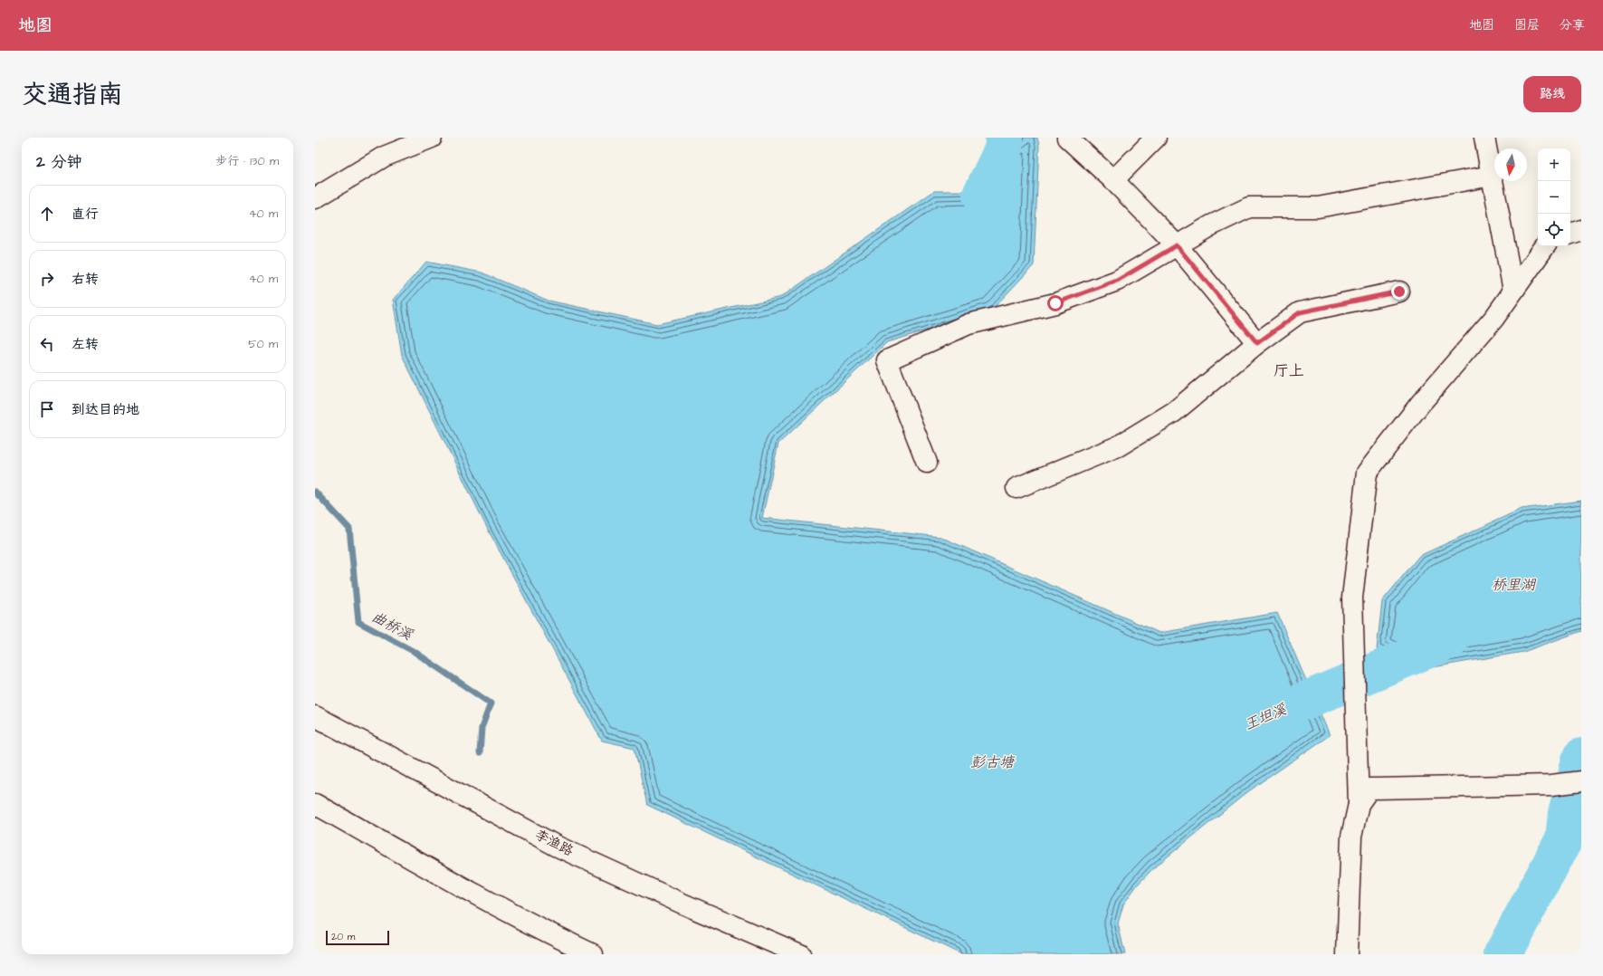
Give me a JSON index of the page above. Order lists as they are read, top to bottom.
{
  "streets": {
    "street": ["李渔路"]
  },
  "districts": ["厅上"],
  "water": [
    "桥里湖",
    "曲桥溪",
    "王坦溪",
    "彭古塘"
  ],
  "scale_bar": "20 m",
  "north": "bottom",
  "page": {
    "header": "地图",
    "nav": ["地图", "图层", "分享"],
    "title": "交通指南",
    "buttons": "路线",
    "heading": ["2 分钟", "步行 · 130 m"],
    "map_buttons": ["+", "−"],
    "list": [
      ["直行", "40 m"],
      ["右转", "40 m"],
      ["左转", "50 m"],
      "到达目的地"
    ],
    "scale": "20 m"
  }
}
